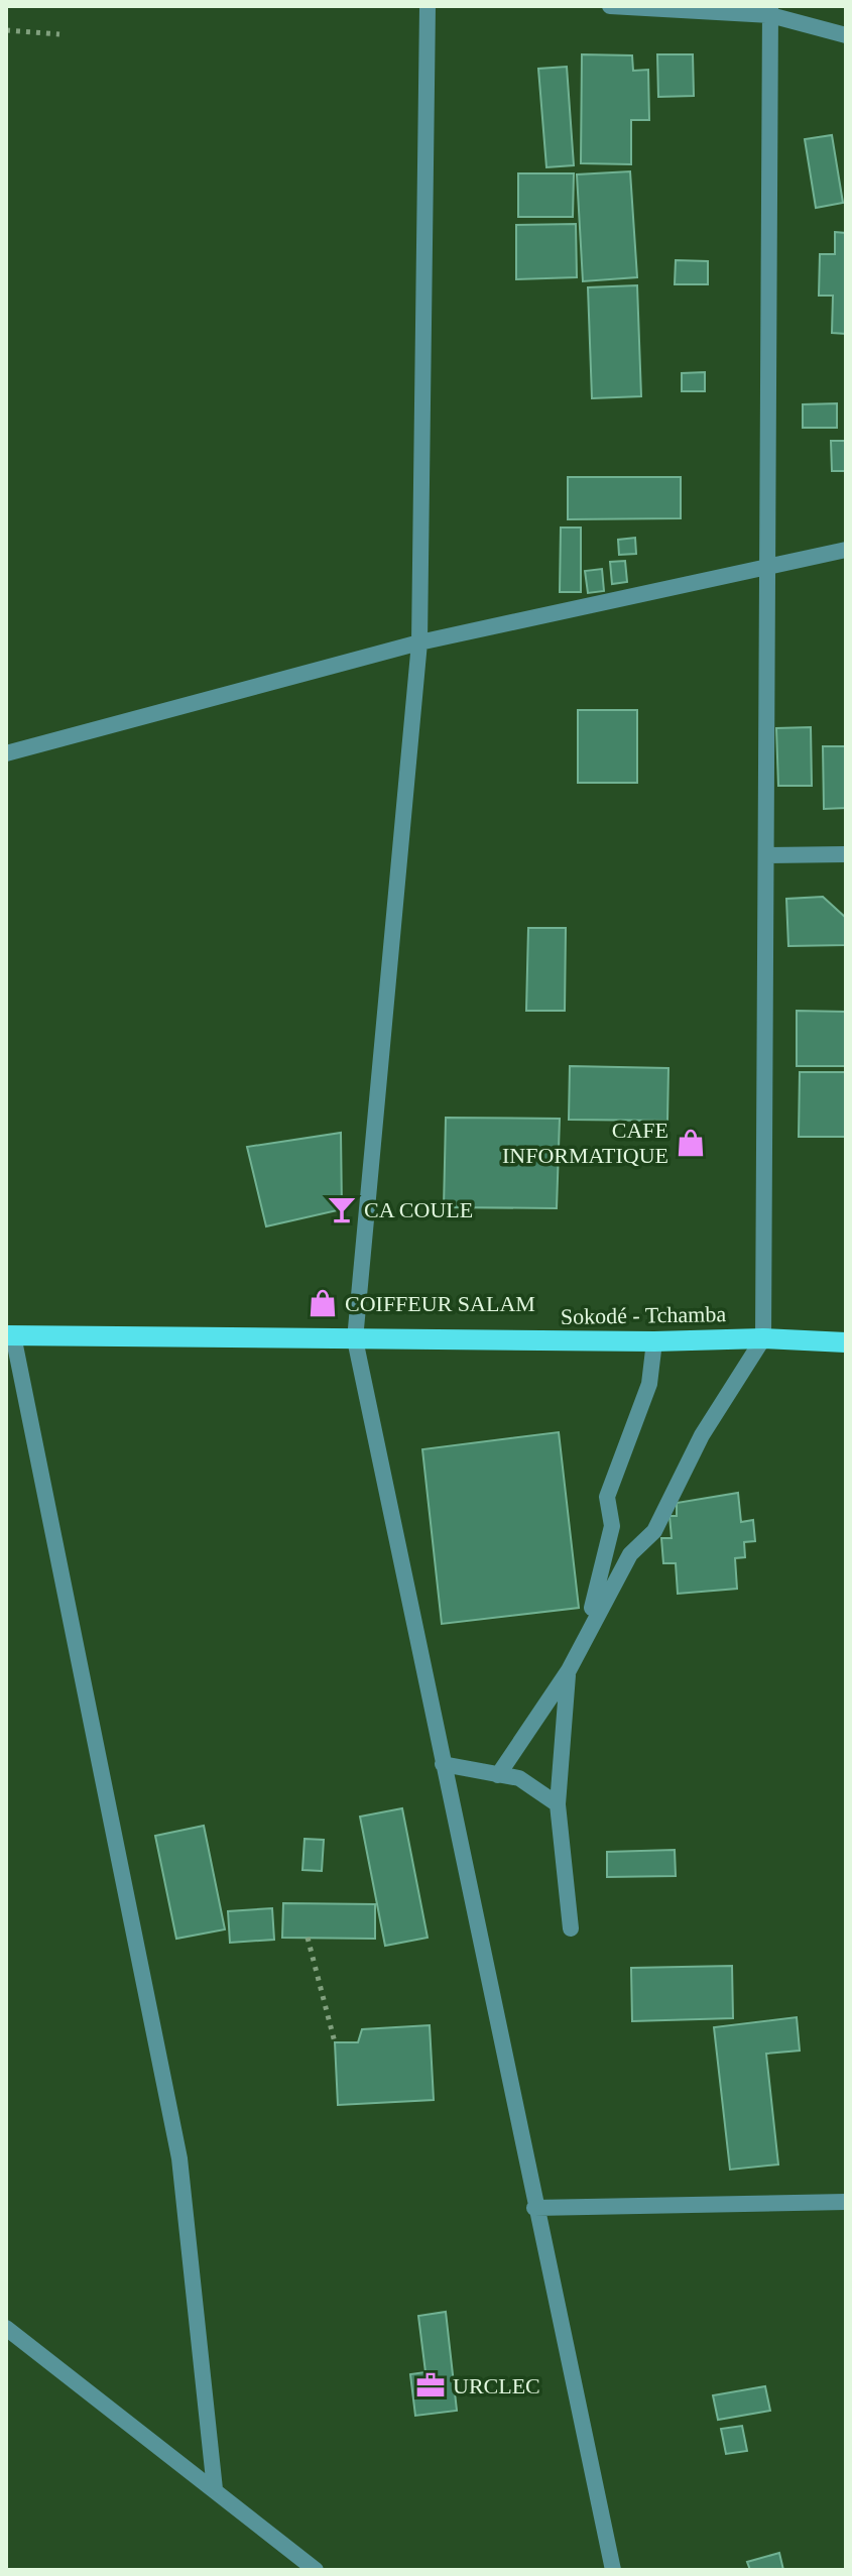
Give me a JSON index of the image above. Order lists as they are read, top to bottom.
{
  "streets": {
    "main road": ["Sokodé - Tchamba"]
  },
  "places": {
    "shop": ["CAFE INFORMATIQUE", "COIFFEUR SALAM"],
    "bar": ["CA COULE"],
    "office": ["URCLEC"]
  }
}
